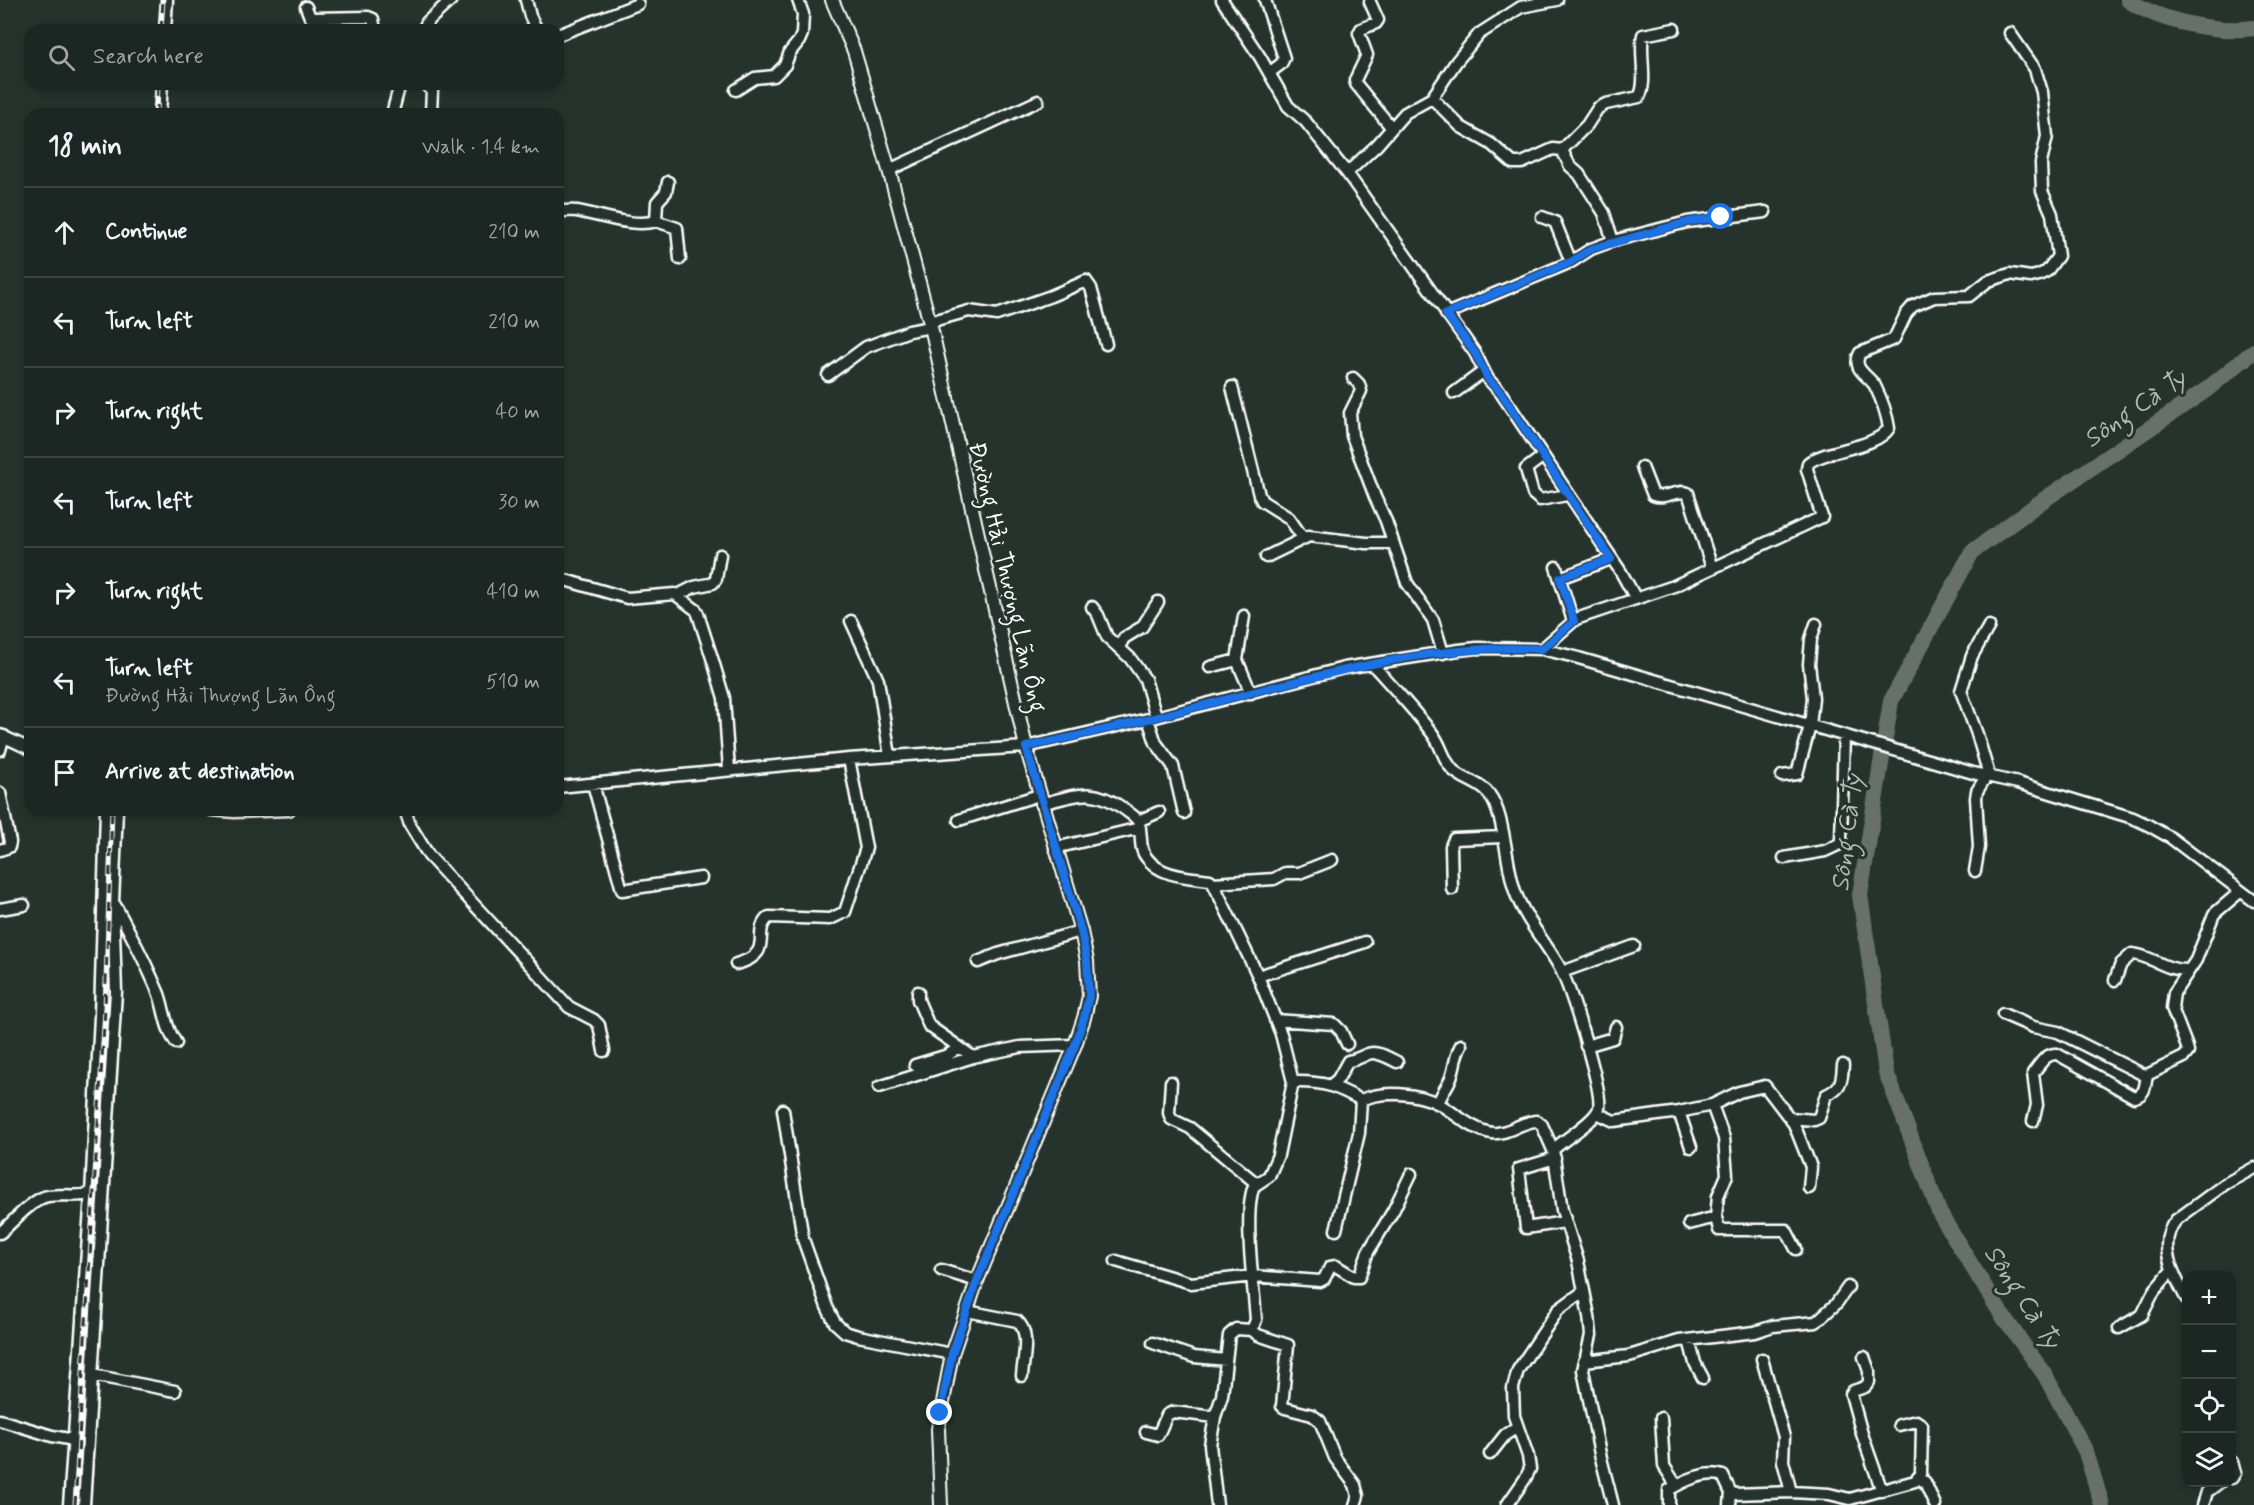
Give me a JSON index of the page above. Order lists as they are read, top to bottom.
{
  "streets": {
    "street": ["Đường Hải Thượng Lãn Ông"]
  },
  "water": ["Sông Cà Ty"],
  "page": {
    "search": "Search here",
    "heading": ["18 min", "Walk · 1.4 km"],
    "list": [
      ["Continue", "210 m"],
      ["Turn left", "210 m"],
      ["Turn right", "40 m"],
      ["Turn left", "30 m"],
      ["Turn right", "410 m"],
      ["Turn left", "Đường Hải Thượng Lãn Ông", "510 m"],
      "Arrive at destination"
    ],
    "map_buttons": ["+", "−"]
  }
}
